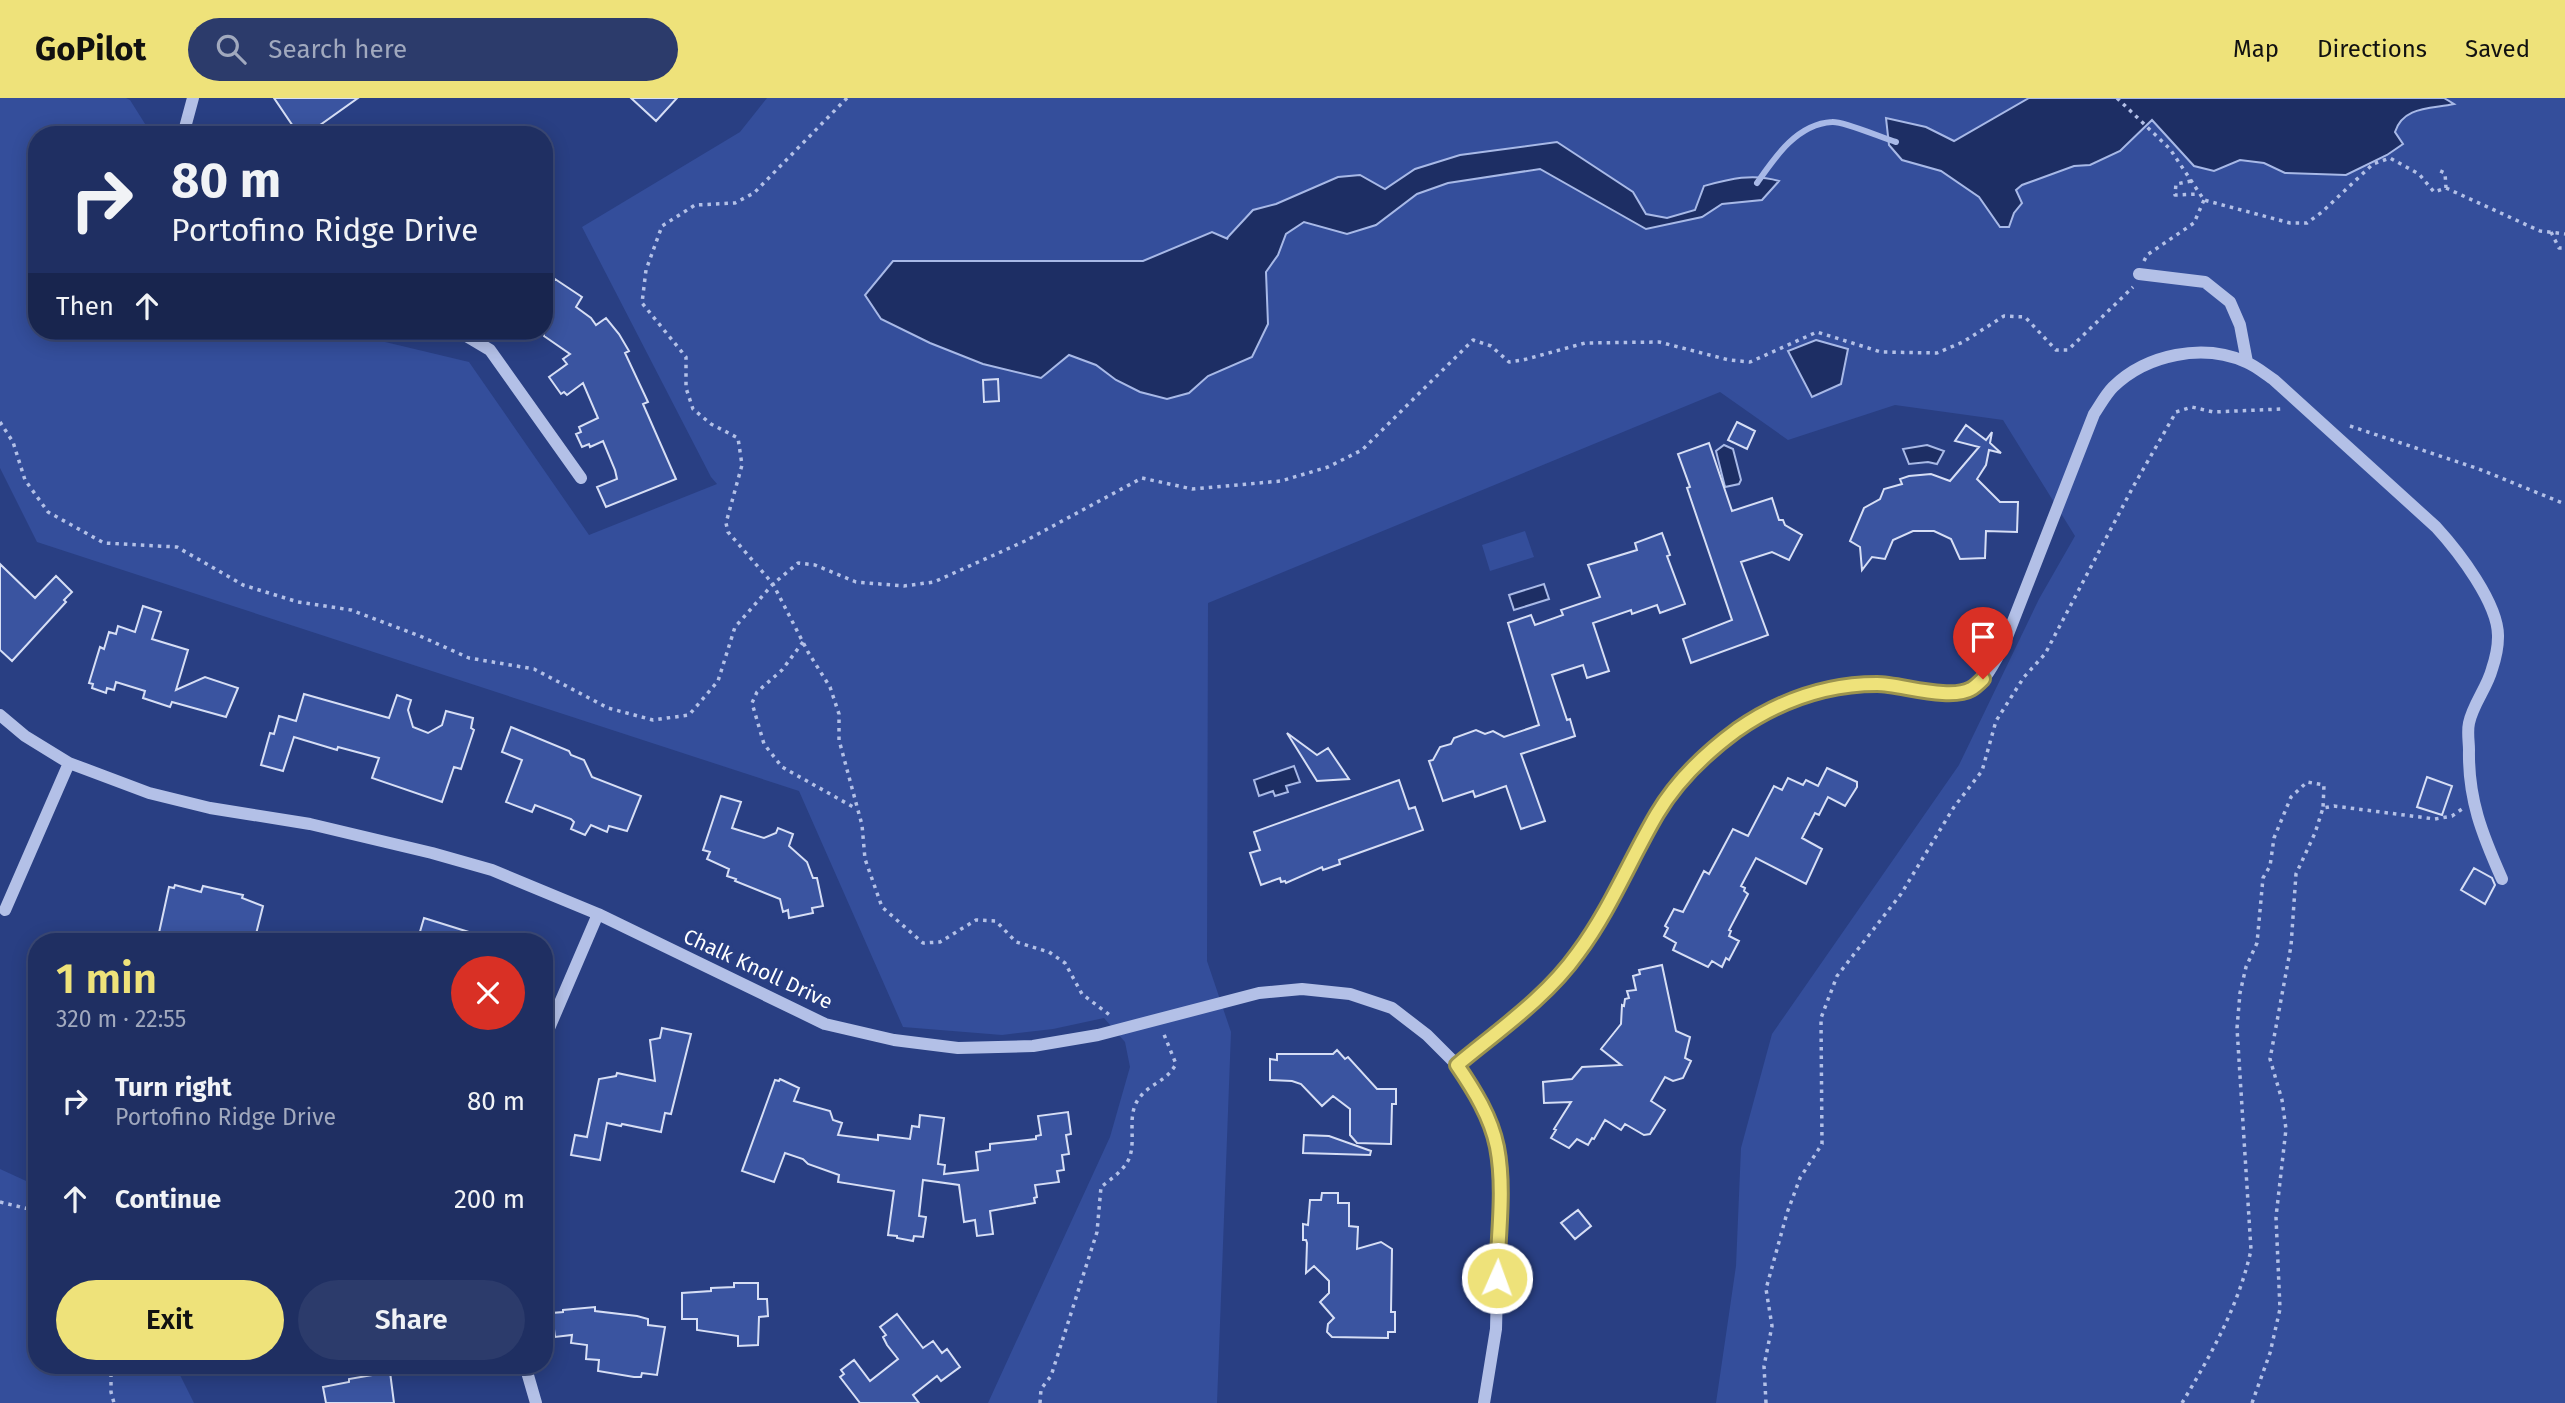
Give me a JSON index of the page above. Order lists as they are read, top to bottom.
{
  "streets": {
    "street": ["Chalk Knoll Drive"]
  },
  "page": {
    "header": "GoPilot",
    "search": "Search here",
    "nav": ["Map", "Directions", "Saved"],
    "turn": ["80 m", "Portofino Ridge Drive"],
    "then": "Then",
    "heading": ["1 min", "320 m · 22:55"],
    "list": [
      {
        "name": "Turn right",
        "note": "Portofino Ridge Drive",
        "value": "80 m"
      },
      {
        "name": "Continue",
        "value": "200 m"
      }
    ],
    "buttons": ["Exit", "Share"]
  }
}
